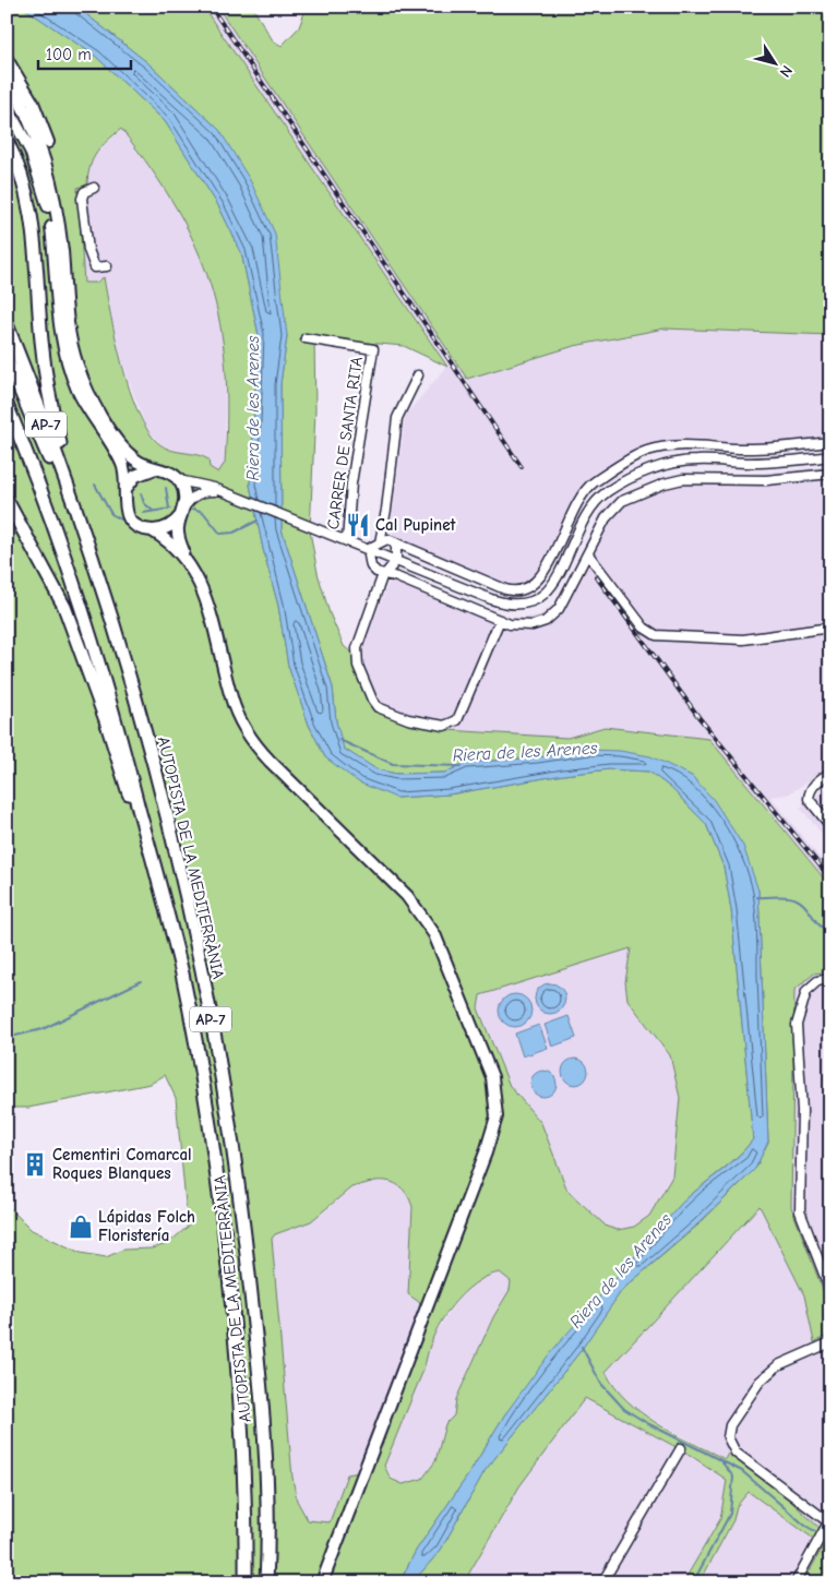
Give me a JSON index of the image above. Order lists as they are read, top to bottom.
{
  "streets": {
    "highway": ["AP-7", "AUTOPISTA DE LA MEDITERRÀNIA"],
    "street": ["CARRER DE SANTA RITA"]
  },
  "water": ["Riera de les Arenes"],
  "places": {
    "restaurant": ["Cal Pupinet"],
    "building": ["Cementiri Comarcal Roques Blanques"],
    "shop": ["Lápidas Folch Floristería"]
  },
  "scale_bar": "100 m",
  "north": "bottom right"
}
